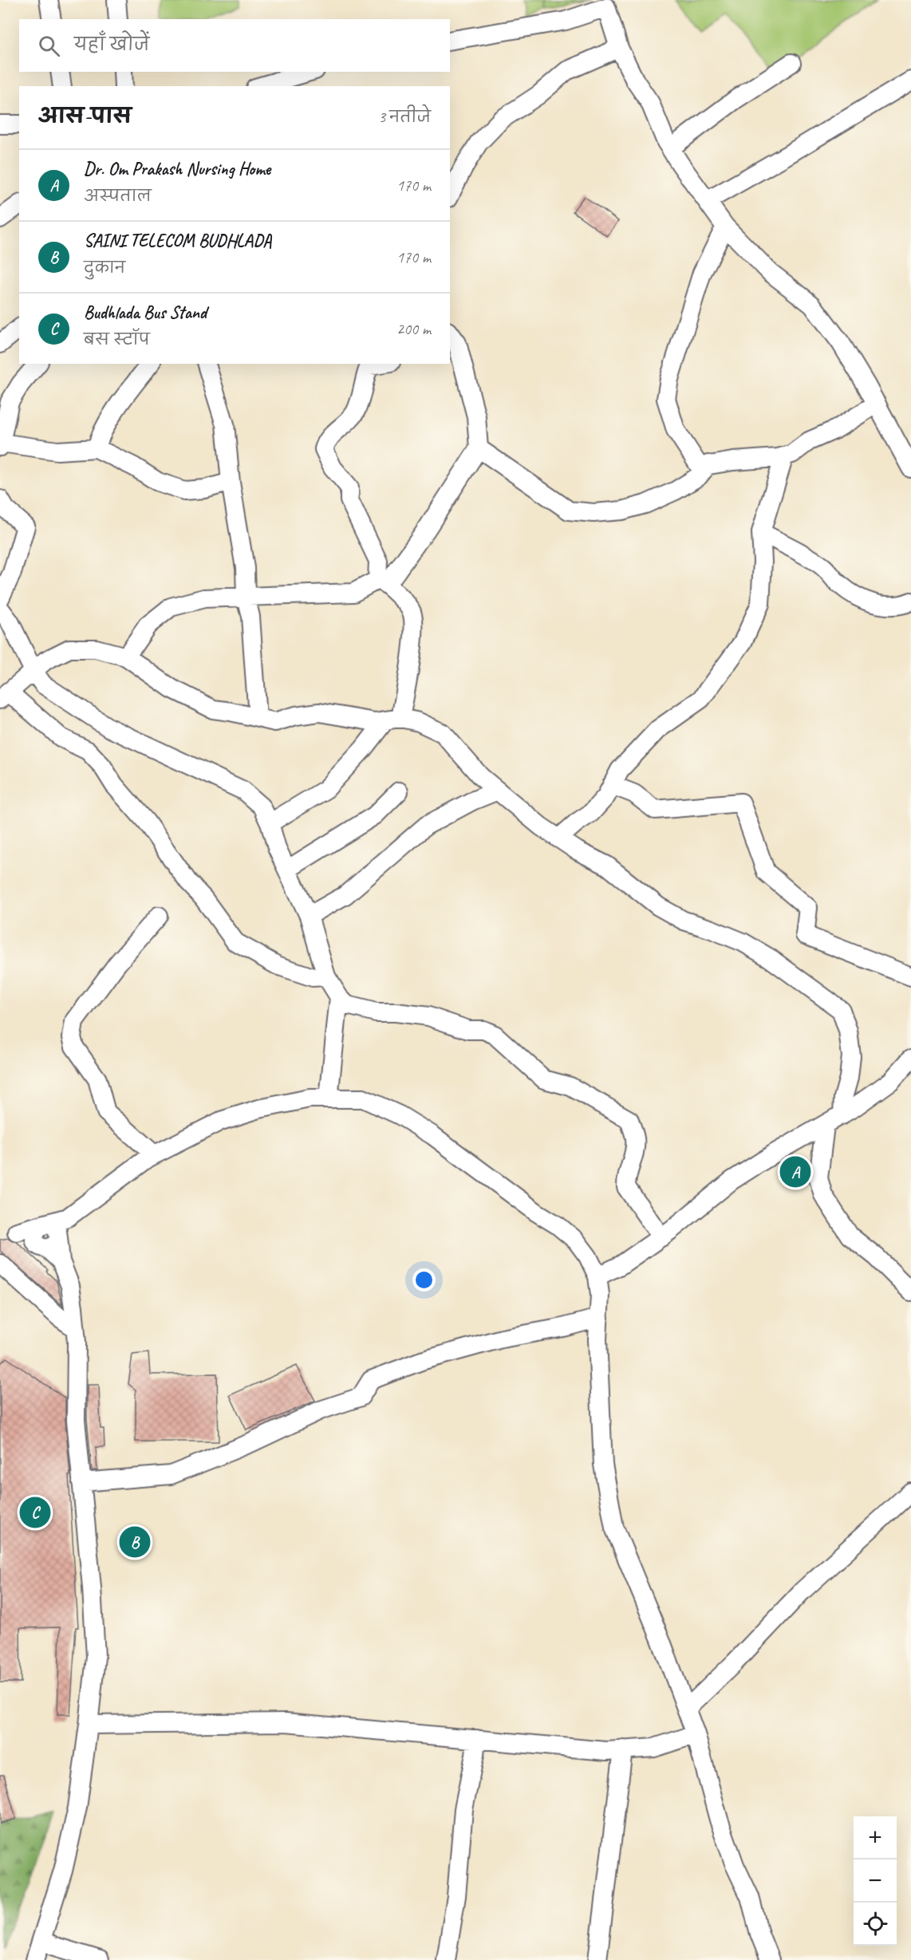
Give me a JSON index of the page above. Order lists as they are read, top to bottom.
{
  "page": {
    "search": "यहाँ खोजें",
    "heading": ["आस-पास", "3 नतीजे"],
    "list": [
      {
        "mark": "A",
        "name": "Dr. Om Prakash Nursing Home",
        "note": "अस्पताल",
        "value": "170 m"
      },
      {
        "mark": "B",
        "name": "SAINI TELECOM BUDHLADA",
        "note": "दुकान",
        "value": "170 m"
      },
      {
        "mark": "C",
        "name": "Budhlada Bus Stand",
        "note": "बस स्टॉप",
        "value": "200 m"
      }
    ],
    "pins": ["A", "C", "B"],
    "map_buttons": ["+", "−"]
  }
}
